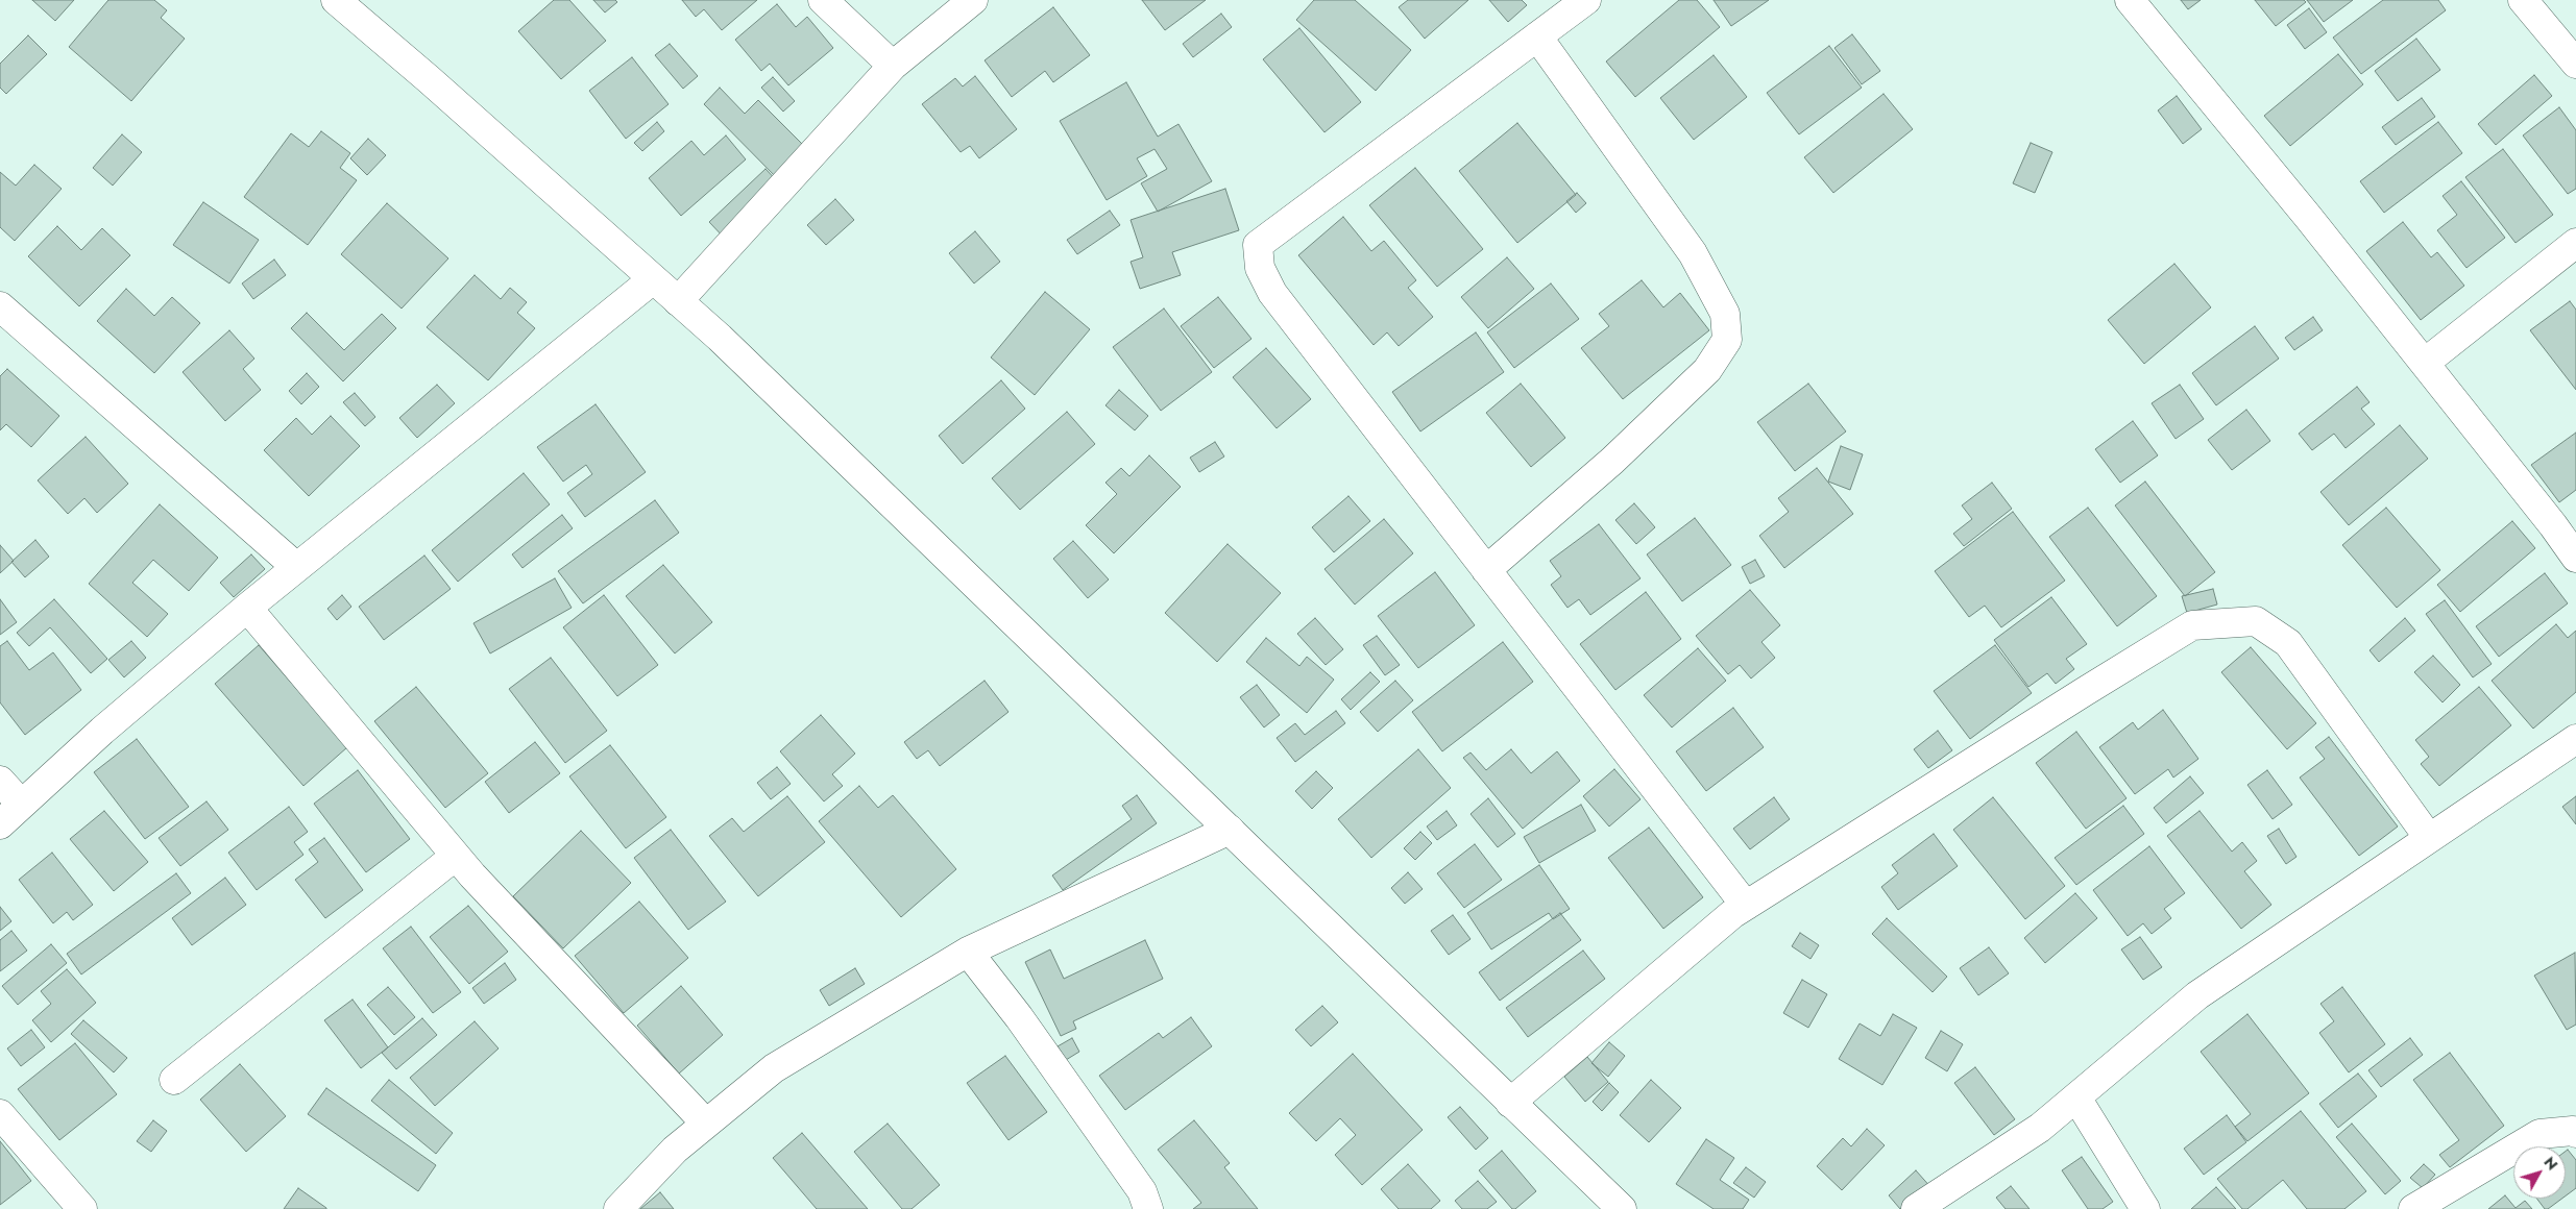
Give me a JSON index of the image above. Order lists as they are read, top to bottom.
{
  "north": "top right"
}
